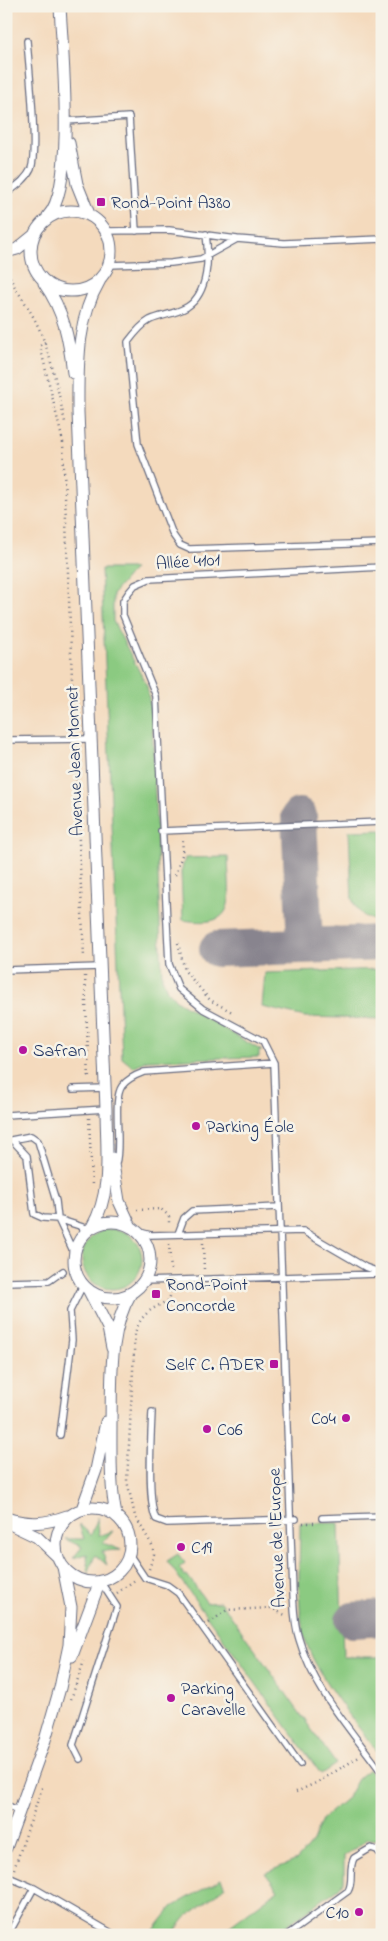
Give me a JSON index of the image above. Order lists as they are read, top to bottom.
{
  "streets": {
    "street": ["Avenue Jean Monnet"],
    "lane": ["Allée 4101", "Avenue de l'Europe"]
  },
  "crossings": [
    ["Allée 4101", "Avenue de l'Europe"]
  ],
  "places": {
    "transit": ["Rond-Point A380", "Rond-Point Concorde", "Self C. ADER"],
    "other": [
      "Safran",
      "Parking Éole",
      "C04",
      "C06",
      "C19",
      "Parking Caravelle",
      "C10"
    ]
  }
}
